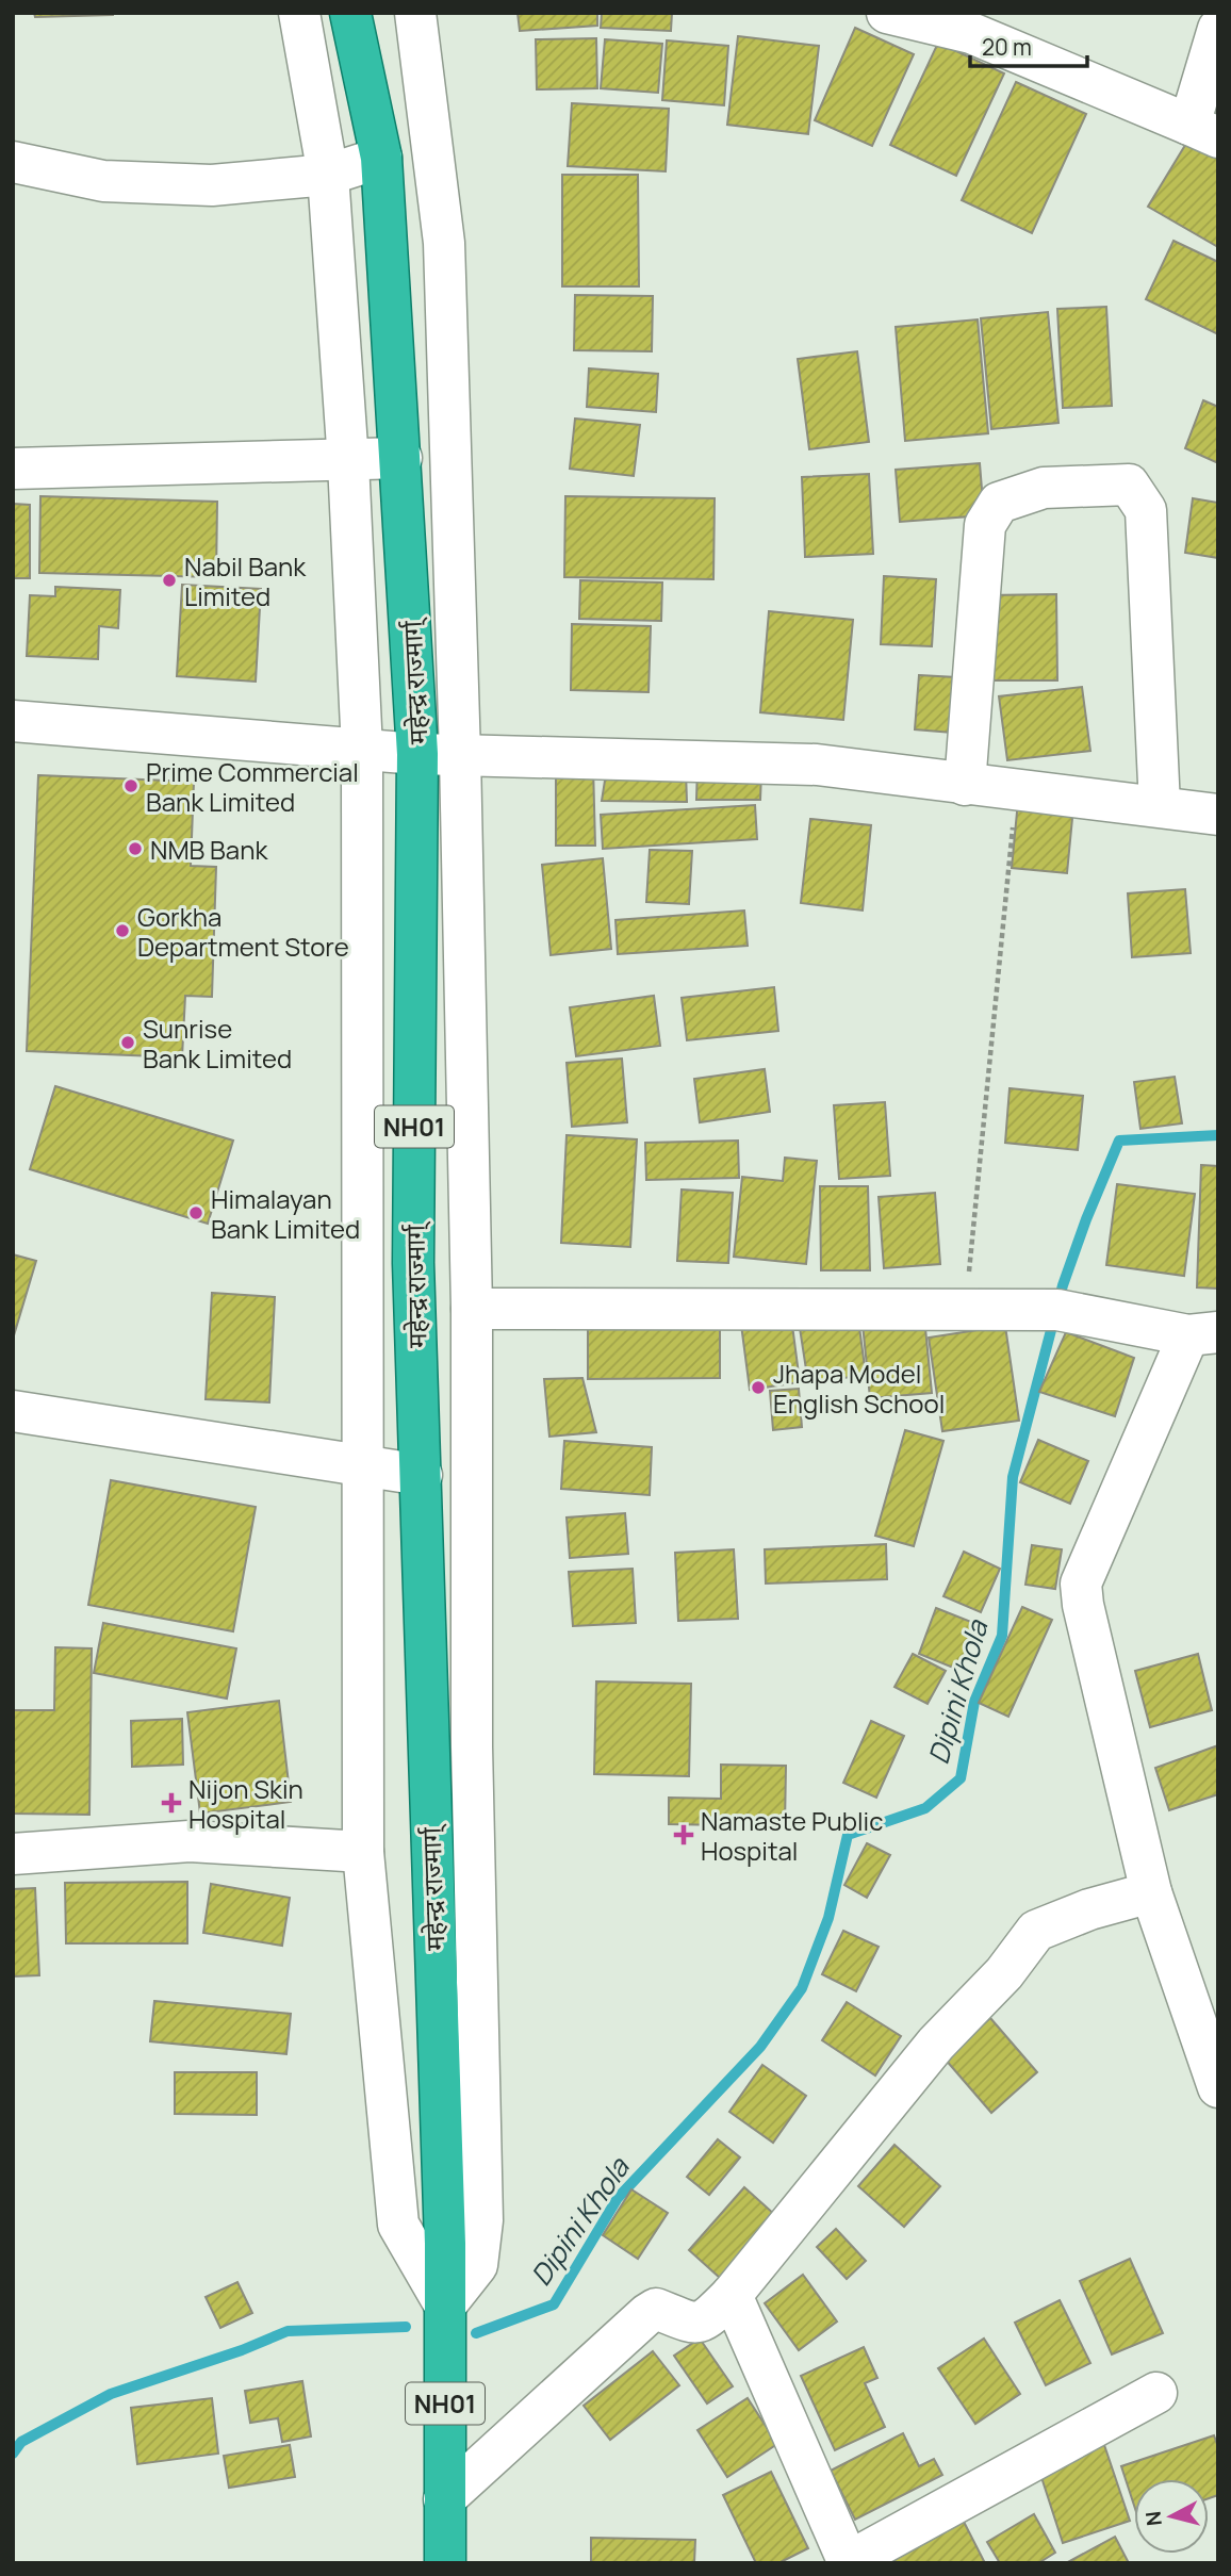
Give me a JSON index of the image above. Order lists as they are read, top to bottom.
{
  "streets": {
    "highway": ["महेन्द्र राज्मार्ग्", "NH01"]
  },
  "water": ["Dipini Khola"],
  "places": {
    "other": [
      "Nabil Bank Limited",
      "Prime Commercial Bank Limited",
      "NMB Bank",
      "Gorkha Department Store",
      "Sunrise Bank Limited",
      "Himalayan Bank Limited",
      "Jhapa Model English School"
    ],
    "health": ["Nijon Skin Hospital", "Namaste Public Hospital"]
  },
  "scale_bar": "20 m",
  "north": "left"
}
